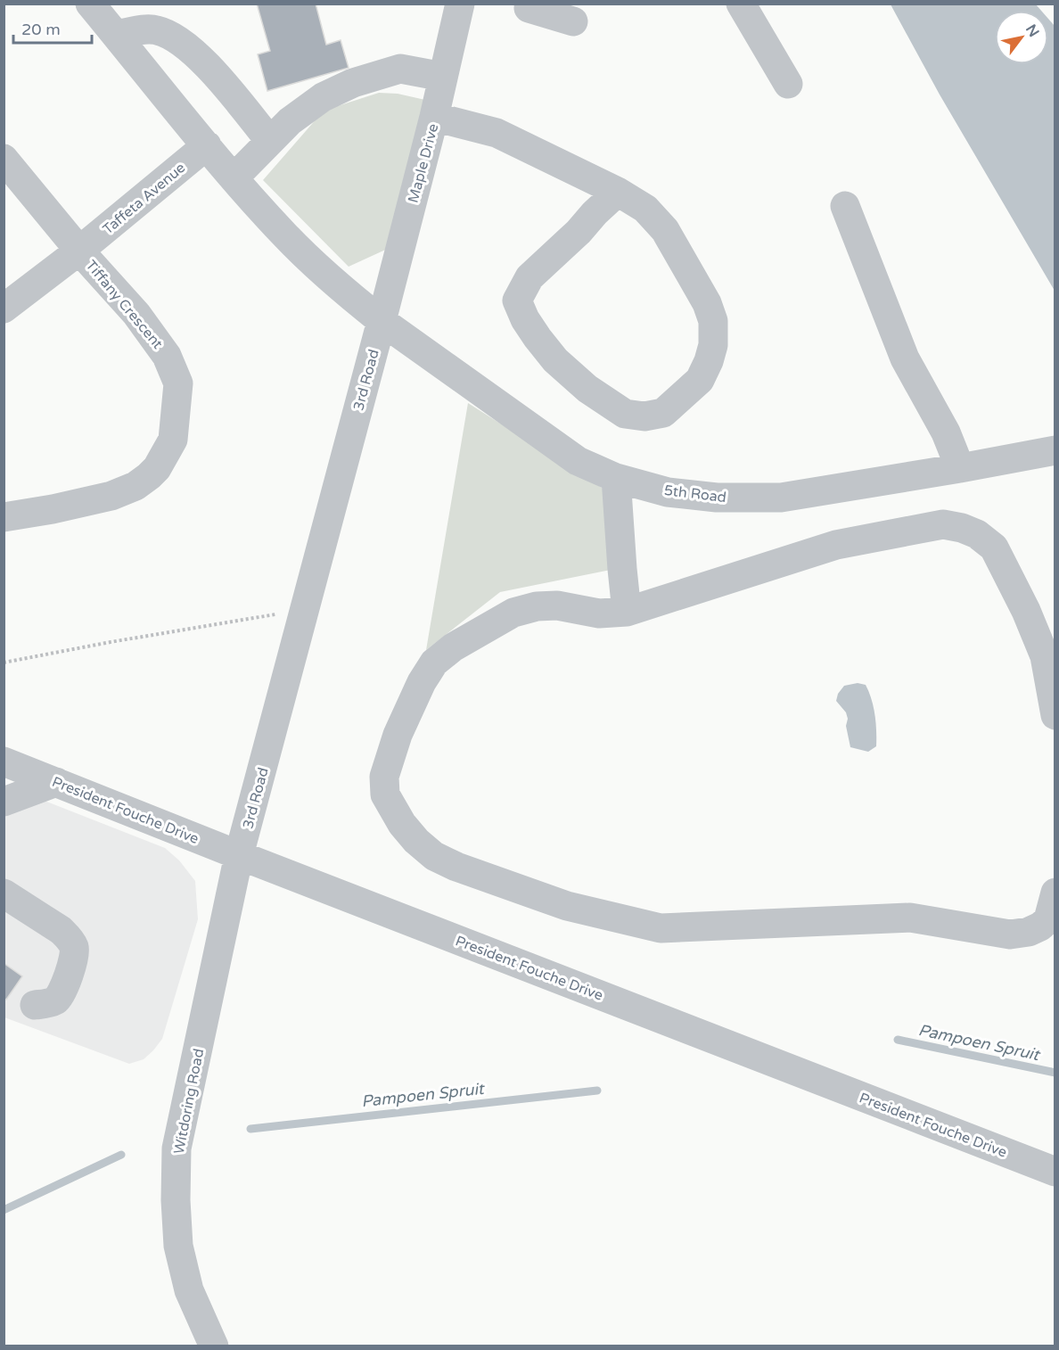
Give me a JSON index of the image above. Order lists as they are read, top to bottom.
{
  "streets": {
    "street": [
      "Maple Drive",
      "Taffeta Avenue",
      "Tiffany Crescent",
      "3rd Road",
      "5th Road",
      "President Fouche Drive",
      "Witdoring Road"
    ]
  },
  "crossings": [
    ["Maple Drive", "3rd Road"],
    ["Maple Drive", "5th Road"],
    ["Taffeta Avenue", "Tiffany Crescent"],
    ["3rd Road", "5th Road"],
    ["3rd Road", "President Fouche Drive"],
    ["3rd Road", "Witdoring Road"],
    ["President Fouche Drive", "Witdoring Road"]
  ],
  "water": ["Pampoen Spruit"],
  "scale_bar": "20 m",
  "north": "top right"
}
